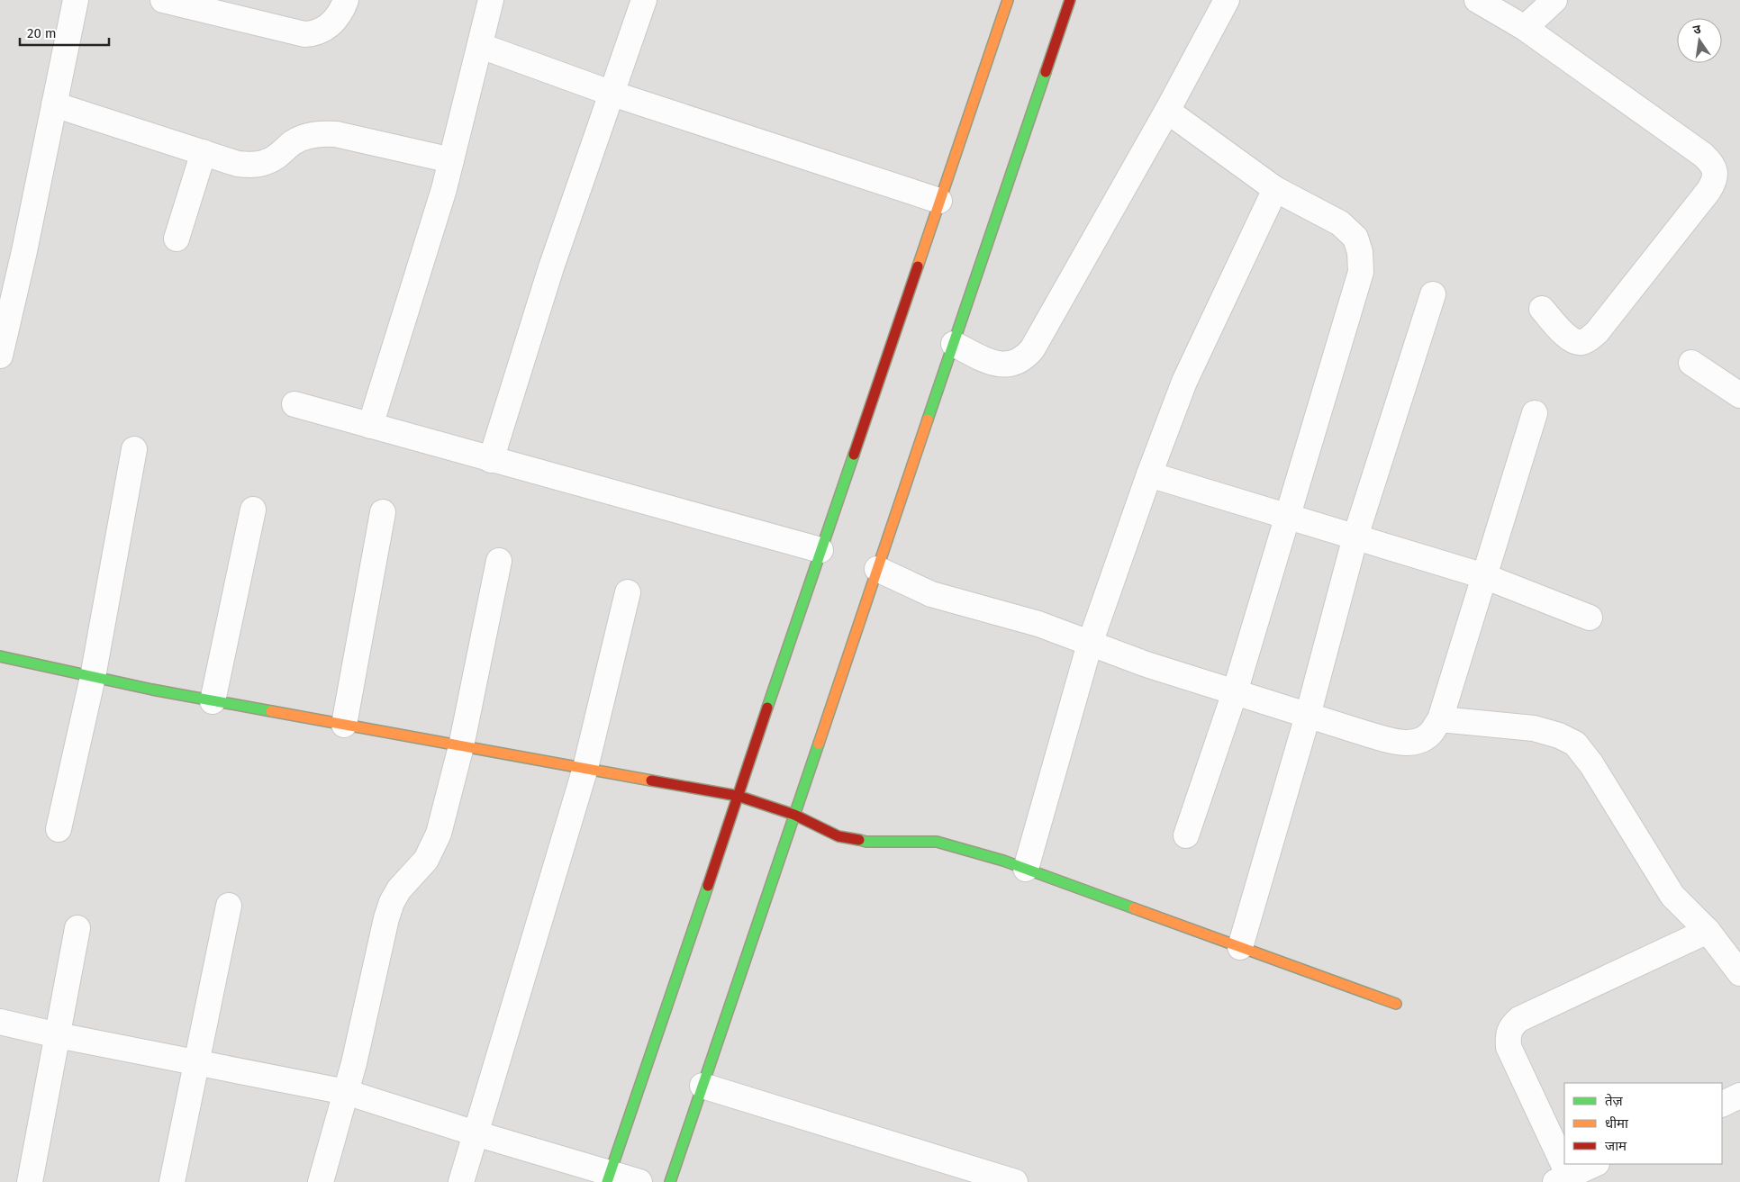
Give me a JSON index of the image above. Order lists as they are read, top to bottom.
{
  "legend": ["तेज़", "धीमा", "जाम"],
  "scale_bar": "20 m",
  "north": "top"
}
